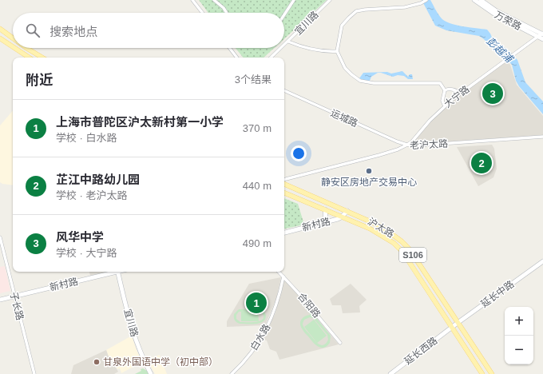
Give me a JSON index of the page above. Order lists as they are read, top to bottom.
{
  "streets": {
    "main road": [
      "万荣路",
      "宜川路",
      "新村路",
      "沪太路",
      "S106",
      "延长中路",
      "延长西路"
    ],
    "street": [
      "大宁路",
      "运城路",
      "老沪太路",
      "合阳路",
      "子长路",
      "白水路"
    ]
  },
  "crossings": [
    ["万荣路", "大宁路"],
    ["大宁路", "运城路"],
    ["大宁路", "老沪太路"],
    ["运城路", "老沪太路"],
    ["新村路", "沪太路"],
    ["新村路", "子长路"],
    ["沪太路", "延长中路"],
    ["沪太路", "延长西路"],
    ["延长中路", "延长西路"],
    ["合阳路", "白水路"]
  ],
  "water": ["彭越浦"],
  "places": ["静安区房地产交易中心", "甘泉外国语中学（初中部）"],
  "page": {
    "search": "搜索地点",
    "heading": ["附近", "3个结果"],
    "pins": ["3", "2", "1"],
    "list": [
      {
        "mark": "1",
        "name": "上海市普陀区沪太新村第一小学",
        "note": "学校 · 白水路",
        "value": "370 m"
      },
      {
        "mark": "2",
        "name": "芷江中路幼儿园",
        "note": "学校 · 老沪太路",
        "value": "440 m"
      },
      {
        "mark": "3",
        "name": "风华中学",
        "note": "学校 · 大宁路",
        "value": "490 m"
      }
    ],
    "map_buttons": ["+", "−"]
  }
}
